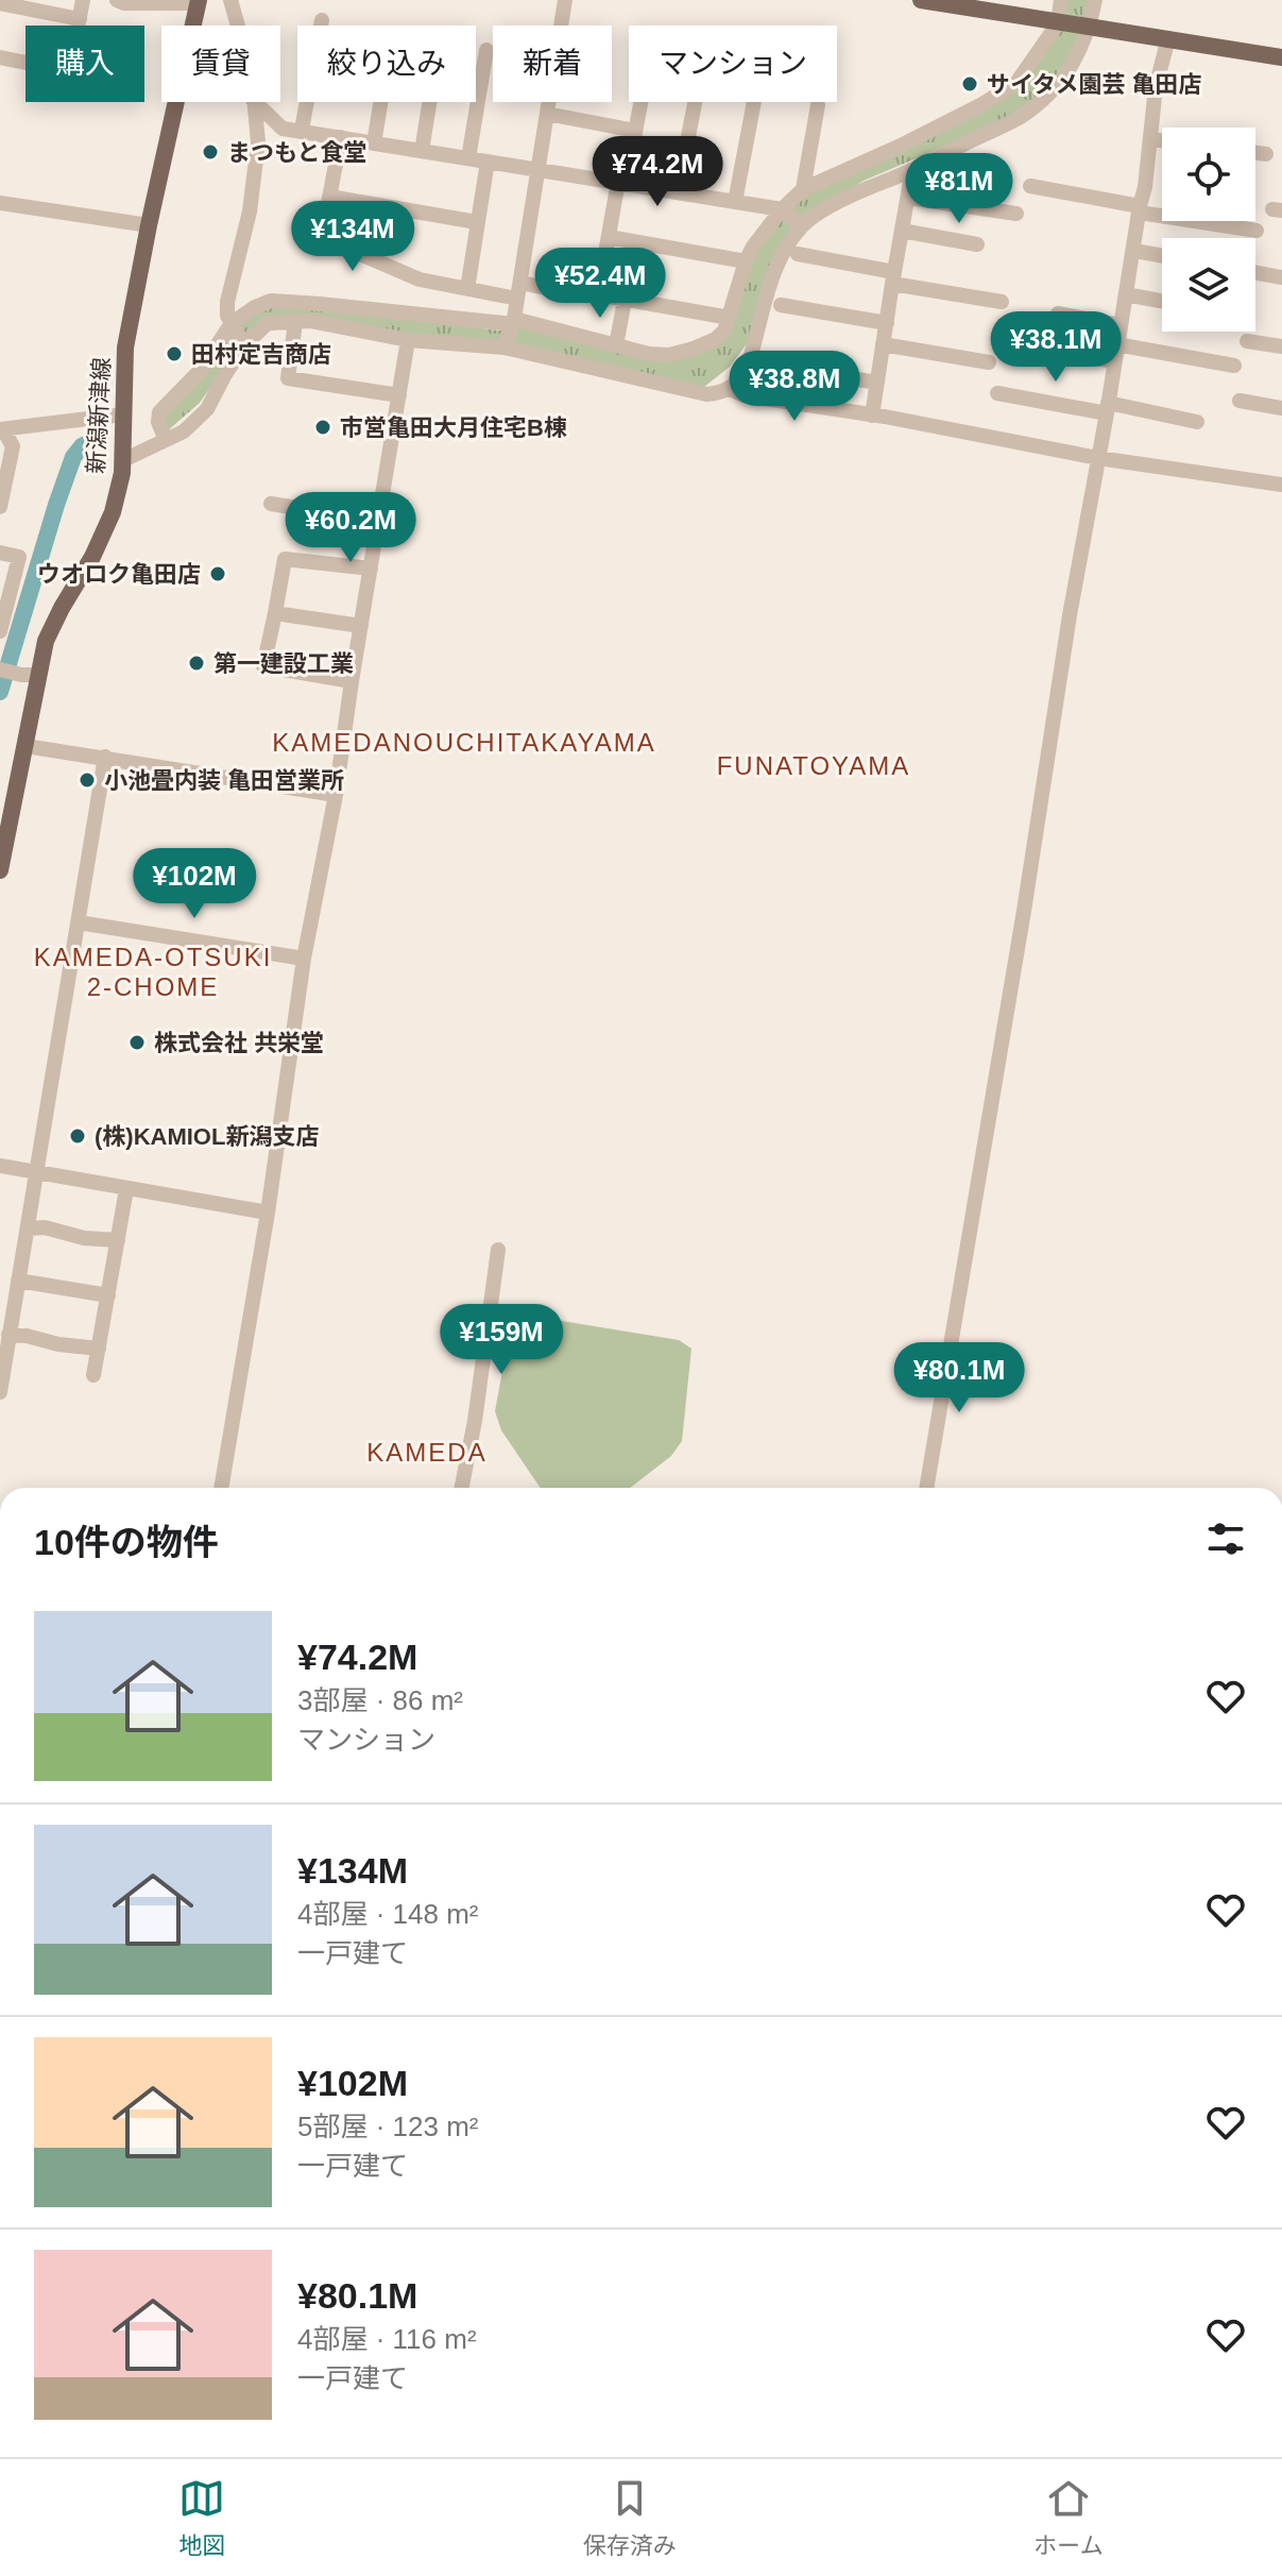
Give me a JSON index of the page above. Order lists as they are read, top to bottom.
{
  "streets": {
    "main road": ["新潟新津線"]
  },
  "districts": [
    "KAMEDANOUCHITAKAYAMA",
    "FUNATOYAMA",
    "KAMEDA-OTSUKI 2-CHOME",
    "KAMEDA"
  ],
  "places": [
    "サイタメ園芸 亀田店",
    "まつもと食堂",
    "田村定吉商店",
    "市営亀田大月住宅B棟",
    "ウオロク亀田店",
    "第一建設工業",
    "小池畳内装 亀田営業所",
    "株式会社 共栄堂",
    "(株)KAMIOL新潟支店"
  ],
  "page": {
    "chip": [
      "購入",
      "賃貸",
      "絞り込み",
      "新着",
      "マンション"
    ],
    "price": [
      "¥74.2M",
      "¥81M",
      "¥134M",
      "¥52.4M",
      "¥38.1M",
      "¥38.8M",
      "¥60.2M",
      "¥102M",
      "¥159M",
      "¥80.1M"
    ],
    "heading": "10件の物件",
    "list": [
      {
        "name": "¥74.2M",
        "note": "3部屋 · 86 m² · マンション"
      },
      {
        "name": "¥134M",
        "note": "4部屋 · 148 m² · 一戸建て"
      },
      {
        "name": "¥102M",
        "note": "5部屋 · 123 m² · 一戸建て"
      },
      {
        "name": "¥80.1M",
        "note": "4部屋 · 116 m² · 一戸建て"
      }
    ],
    "tabs": ["地図", "保存済み", "ホーム"]
  }
}
